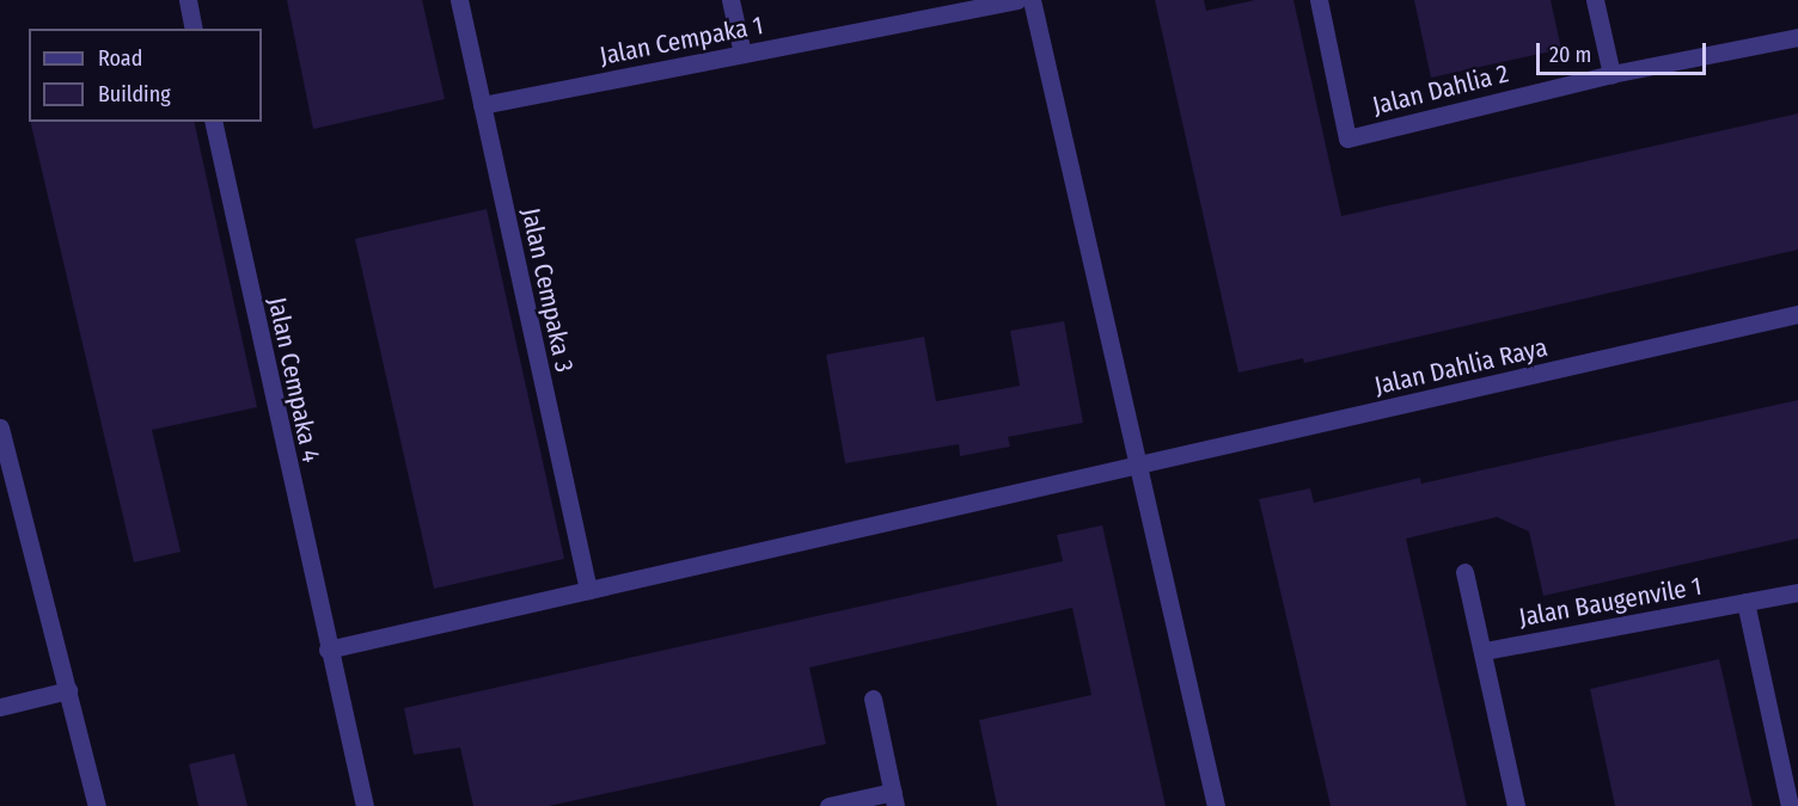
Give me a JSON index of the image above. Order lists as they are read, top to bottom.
{
  "streets": {
    "street": [
      "Jalan Cempaka 1",
      "Jalan Dahlia 2",
      "Jalan Cempaka 3",
      "Jalan Dahlia Raya",
      "Jalan Cempaka 4",
      "Jalan Baugenvile 1"
    ]
  },
  "crossings": [
    ["Jalan Cempaka 1", "Jalan Cempaka 3"],
    ["Jalan Cempaka 3", "Jalan Dahlia Raya"],
    ["Jalan Dahlia Raya", "Jalan Cempaka 4"]
  ],
  "legend": ["Road", "Building"],
  "scale_bar": "20 m"
}
